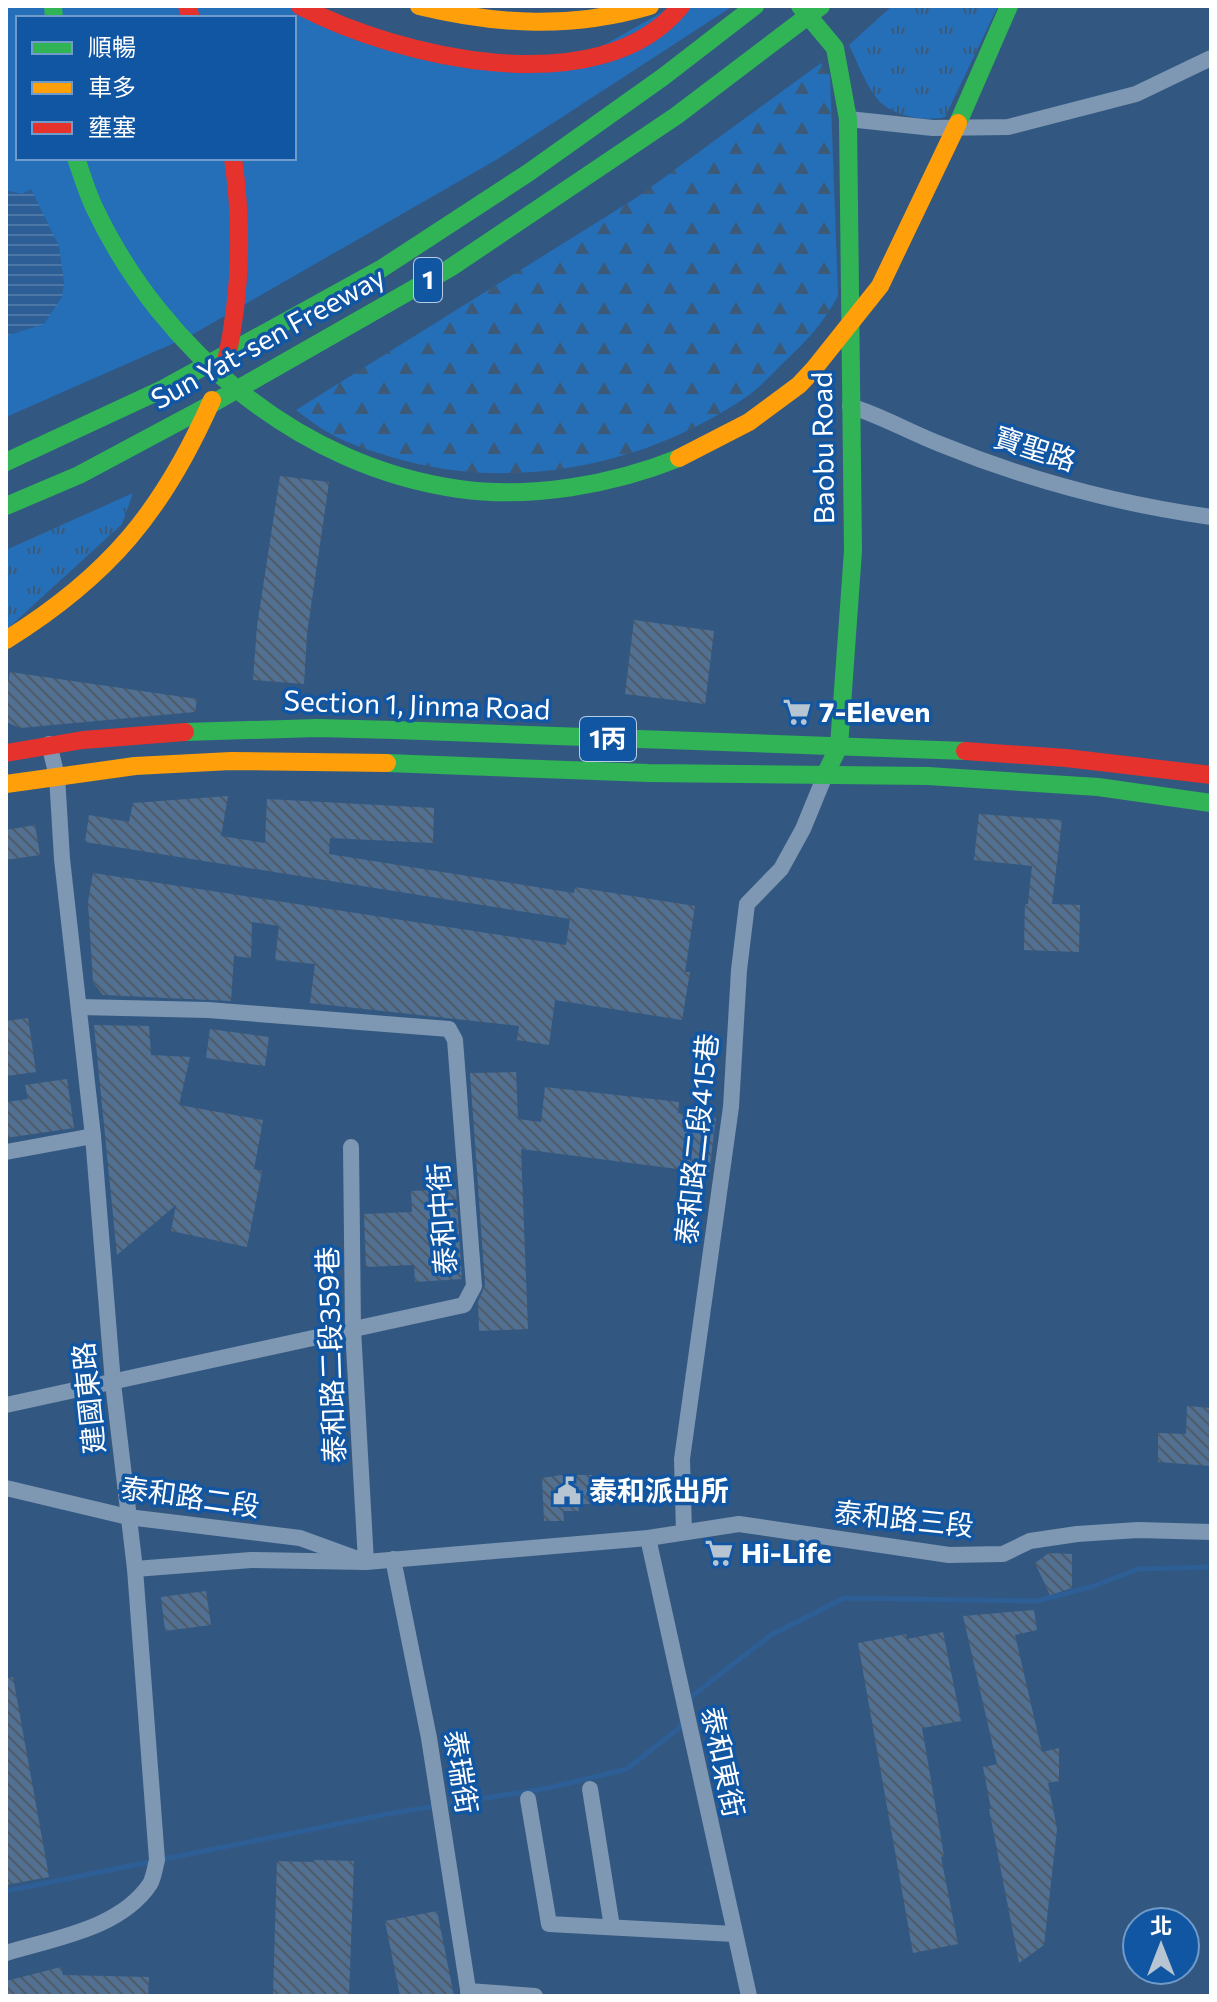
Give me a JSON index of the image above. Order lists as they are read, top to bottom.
{
  "streets": {
    "main road": [
      "1",
      "Sun Yat-sen Freeway",
      "Baobu Road",
      "Section 1, Jinma Road",
      "1丙"
    ],
    "street": [
      "寶聖路",
      "泰和路二段415巷",
      "泰和中街",
      "泰和路二段359巷",
      "建國東路",
      "泰和路二段",
      "泰和路三段",
      "泰和東街",
      "泰瑞街"
    ]
  },
  "crossings": [
    ["Baobu Road", "寶聖路"],
    ["Baobu Road", "Section 1, Jinma Road"],
    ["Baobu Road", "泰和路二段415巷"],
    ["Section 1, Jinma Road", "泰和路二段415巷"],
    ["Section 1, Jinma Road", "建國東路"],
    ["泰和路二段415巷", "泰和路二段"],
    ["泰和路二段415巷", "泰和路三段"],
    ["泰和中街", "泰和路二段359巷"],
    ["泰和中街", "建國東路"],
    ["泰和路二段359巷", "泰和路二段"],
    ["建國東路", "泰和路二段"],
    ["泰和路二段", "泰和路三段"],
    ["泰和路二段", "泰和東街"],
    ["泰和路二段", "泰瑞街"]
  ],
  "places": {
    "supermarket": ["7-Eleven", "Hi-Life"],
    "public building": ["泰和派出所"]
  },
  "legend": ["順暢", "車多", "壅塞"],
  "north": "top"
}
